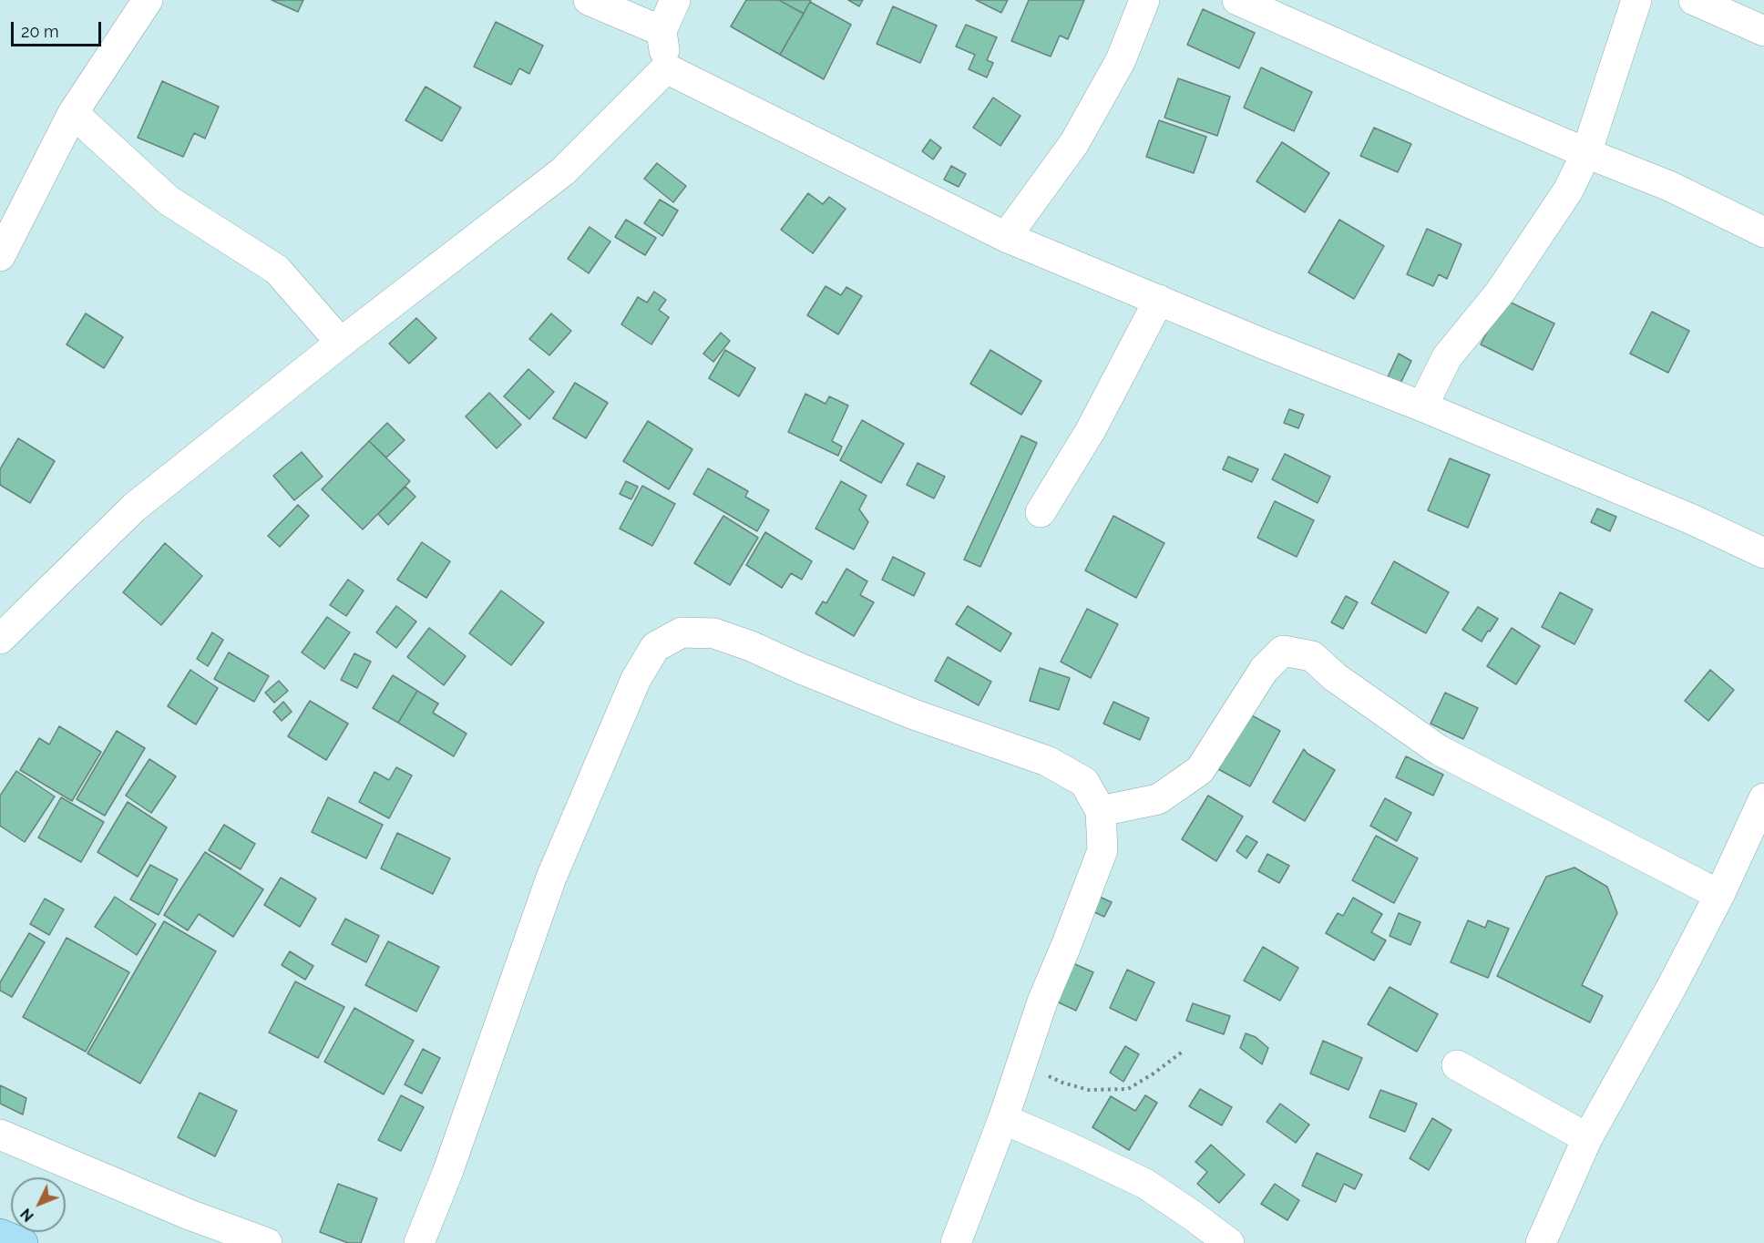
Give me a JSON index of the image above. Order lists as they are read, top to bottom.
{
  "scale_bar": "20 m",
  "north": "bottom left"
}
